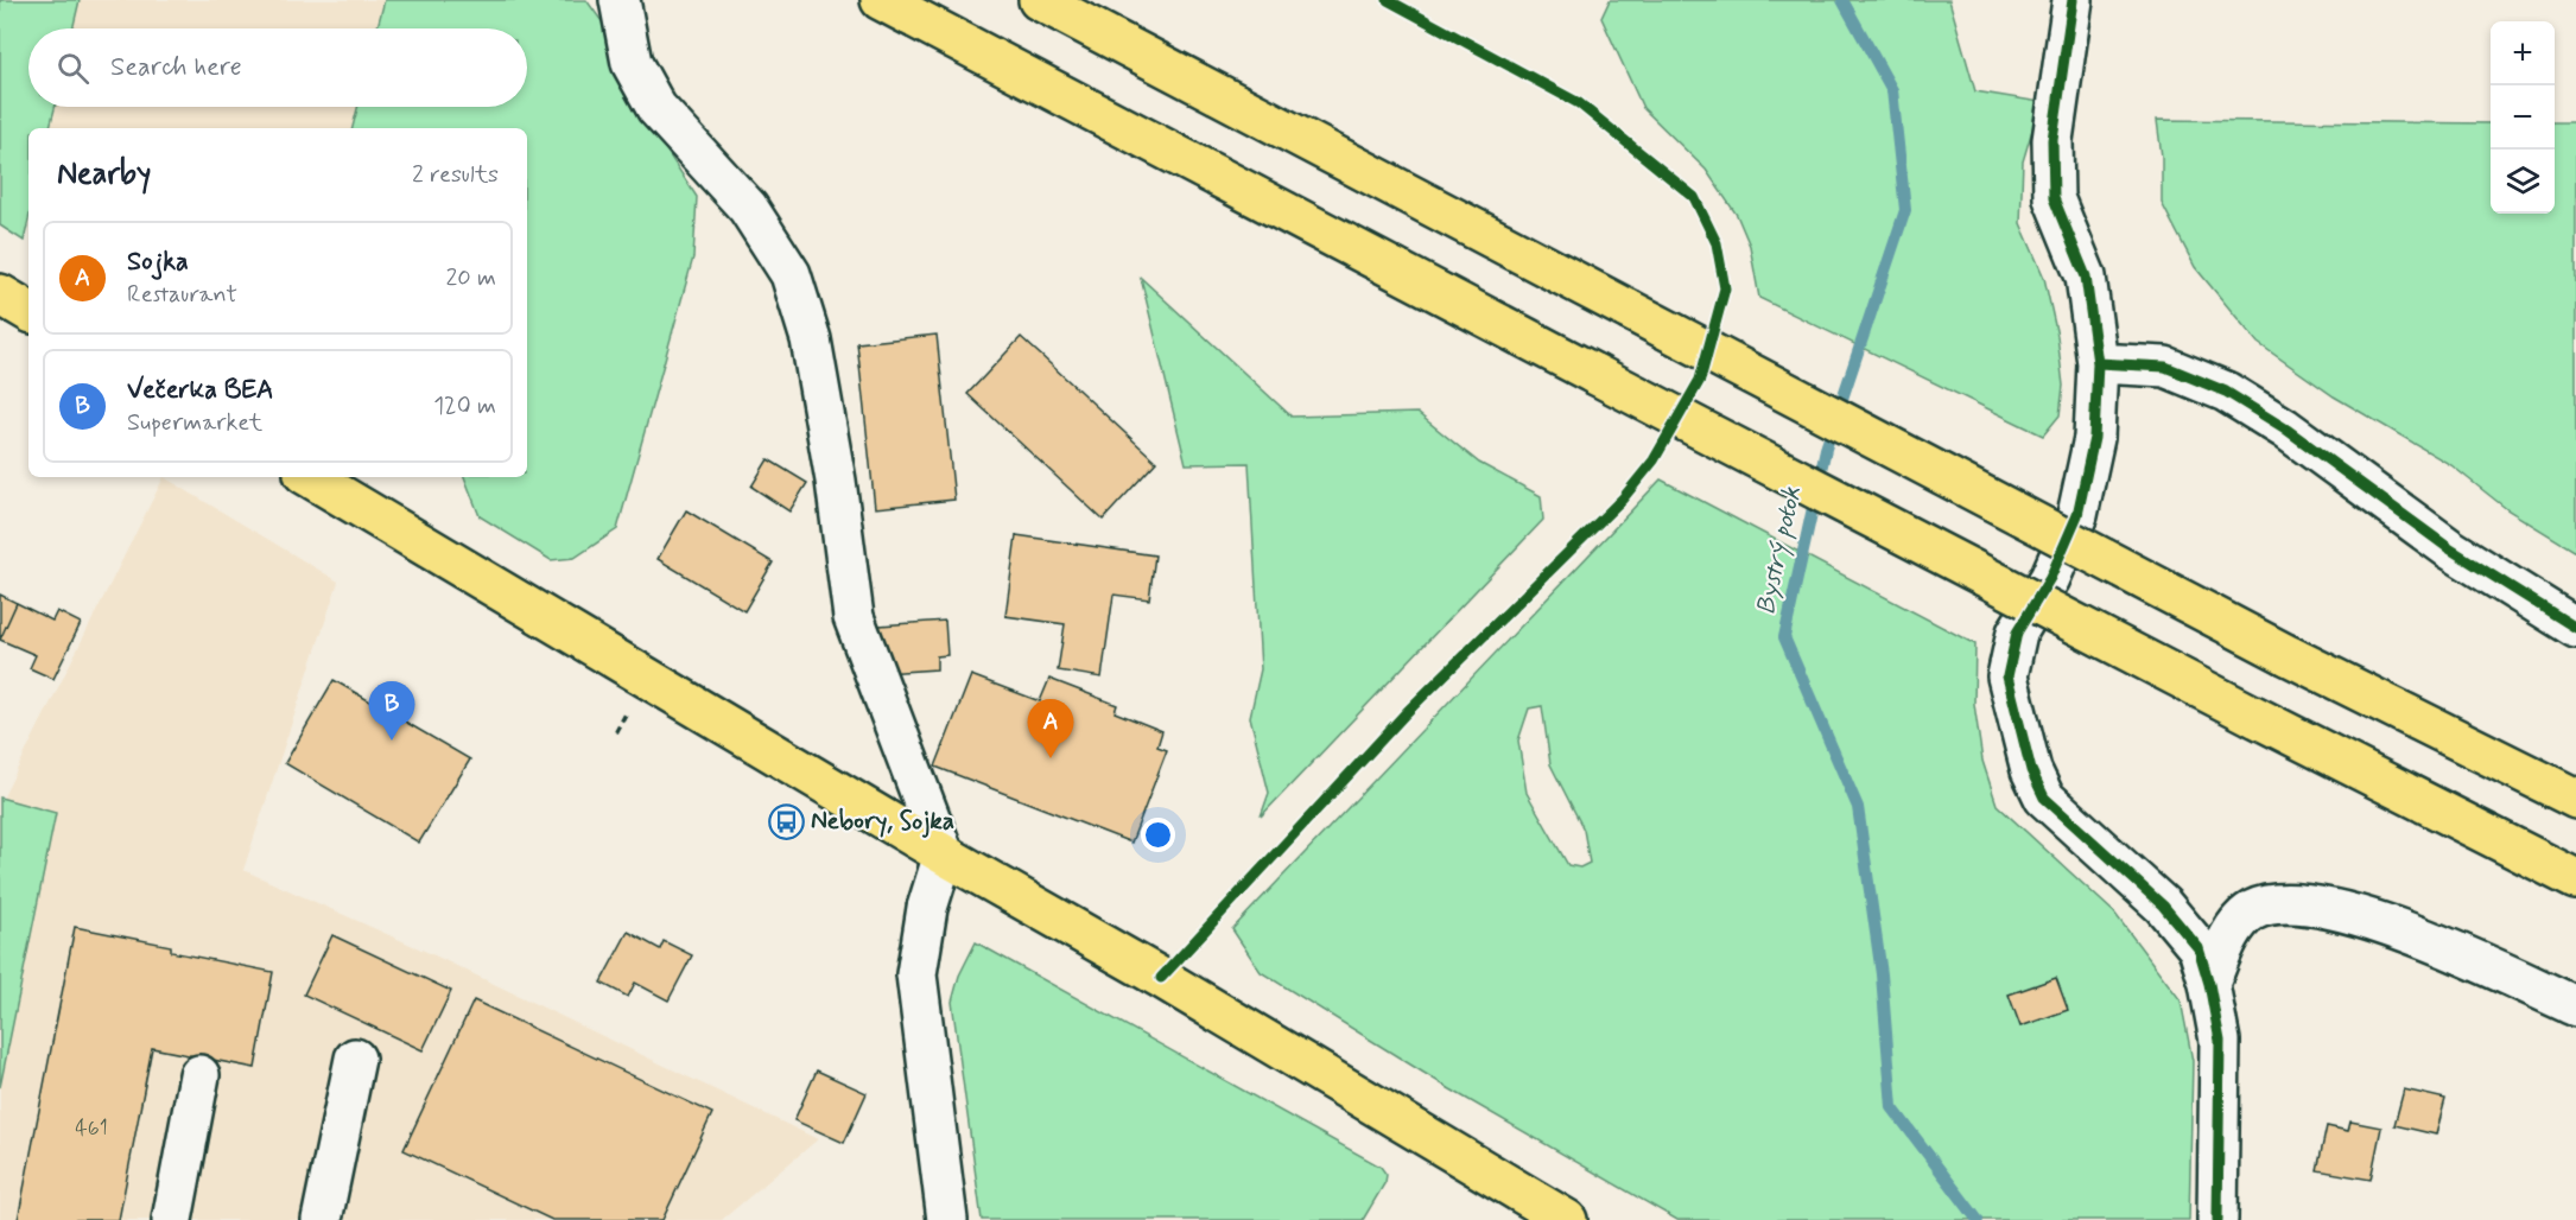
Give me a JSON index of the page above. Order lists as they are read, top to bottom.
{
  "water": ["Bystrý potok"],
  "places": {
    "bus stop": ["Nebory, Sojka"]
  },
  "house_numbers": ["461"],
  "page": {
    "map_buttons": ["+", "−"],
    "search": "Search here",
    "heading": ["Nearby", "2 results"],
    "list": [
      {
        "mark": "A",
        "name": "Sojka",
        "note": "Restaurant",
        "value": "20 m"
      },
      {
        "mark": "B",
        "name": "Večerka BEA",
        "note": "Supermarket",
        "value": "120 m"
      }
    ],
    "pins": ["B", "A"]
  }
}
